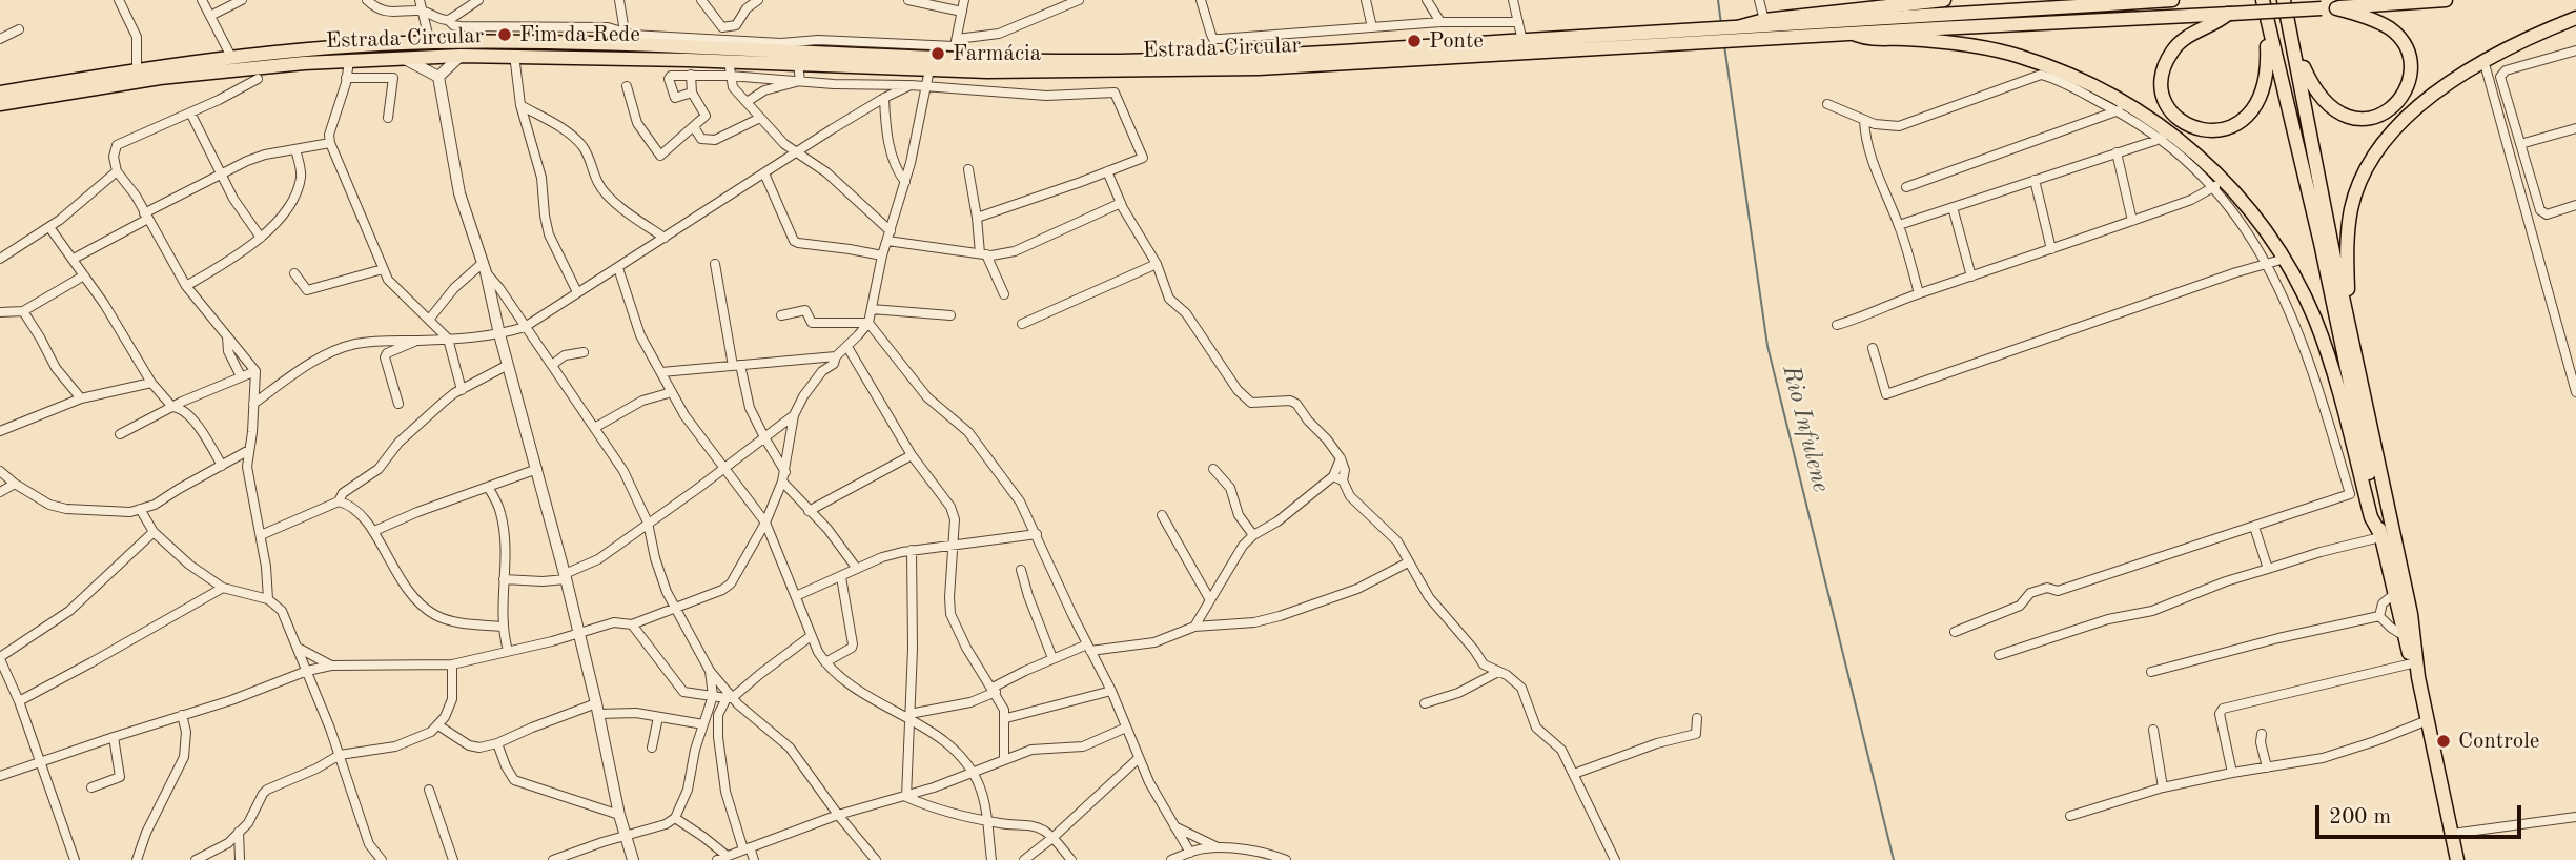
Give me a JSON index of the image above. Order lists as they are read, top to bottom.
{
  "streets": {
    "main road": ["Estrada Circular"]
  },
  "water": ["Rio Infulene"],
  "places": [
    "Fim da Rede",
    "Ponte",
    "Farmácia",
    "Controle"
  ],
  "scale_bar": "200 m"
}
